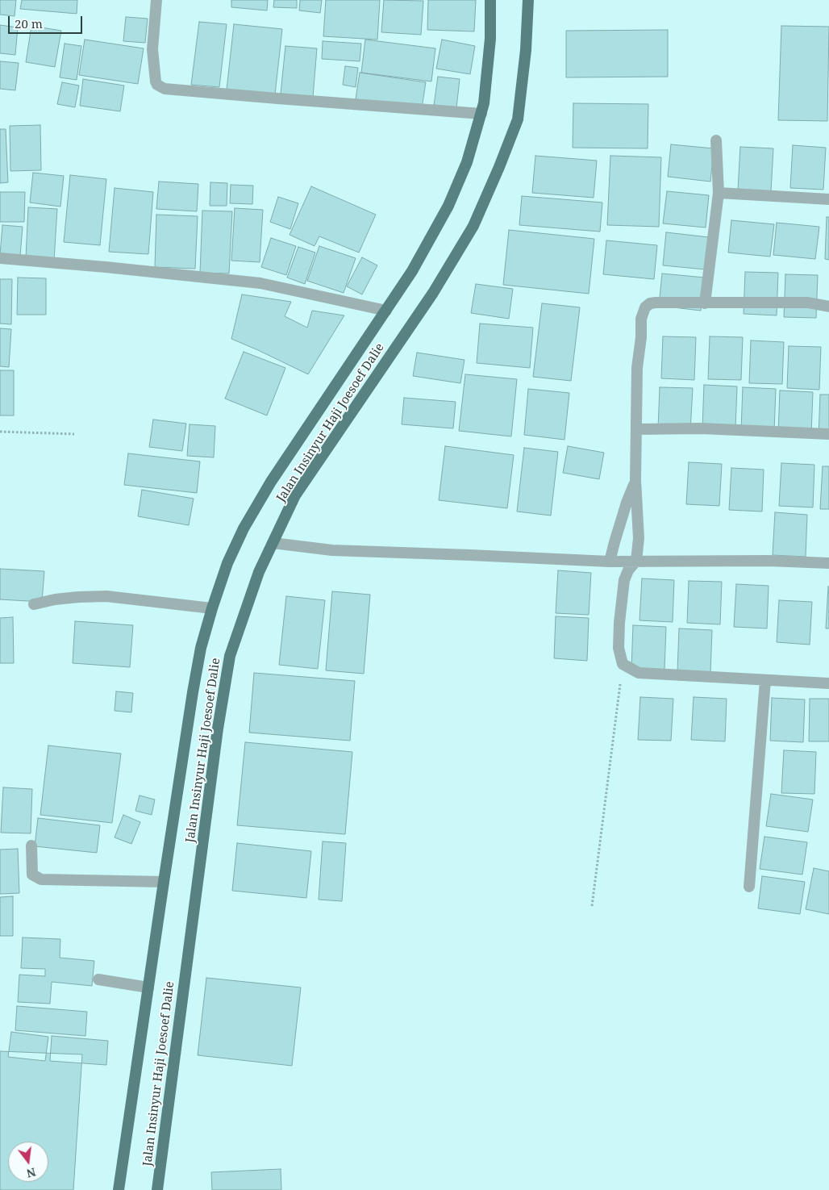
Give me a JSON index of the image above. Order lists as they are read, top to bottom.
{
  "streets": {
    "main road": ["Jalan Insinyur Haji Joesoef Dalie"]
  },
  "scale_bar": "20 m",
  "north": "bottom"
}
